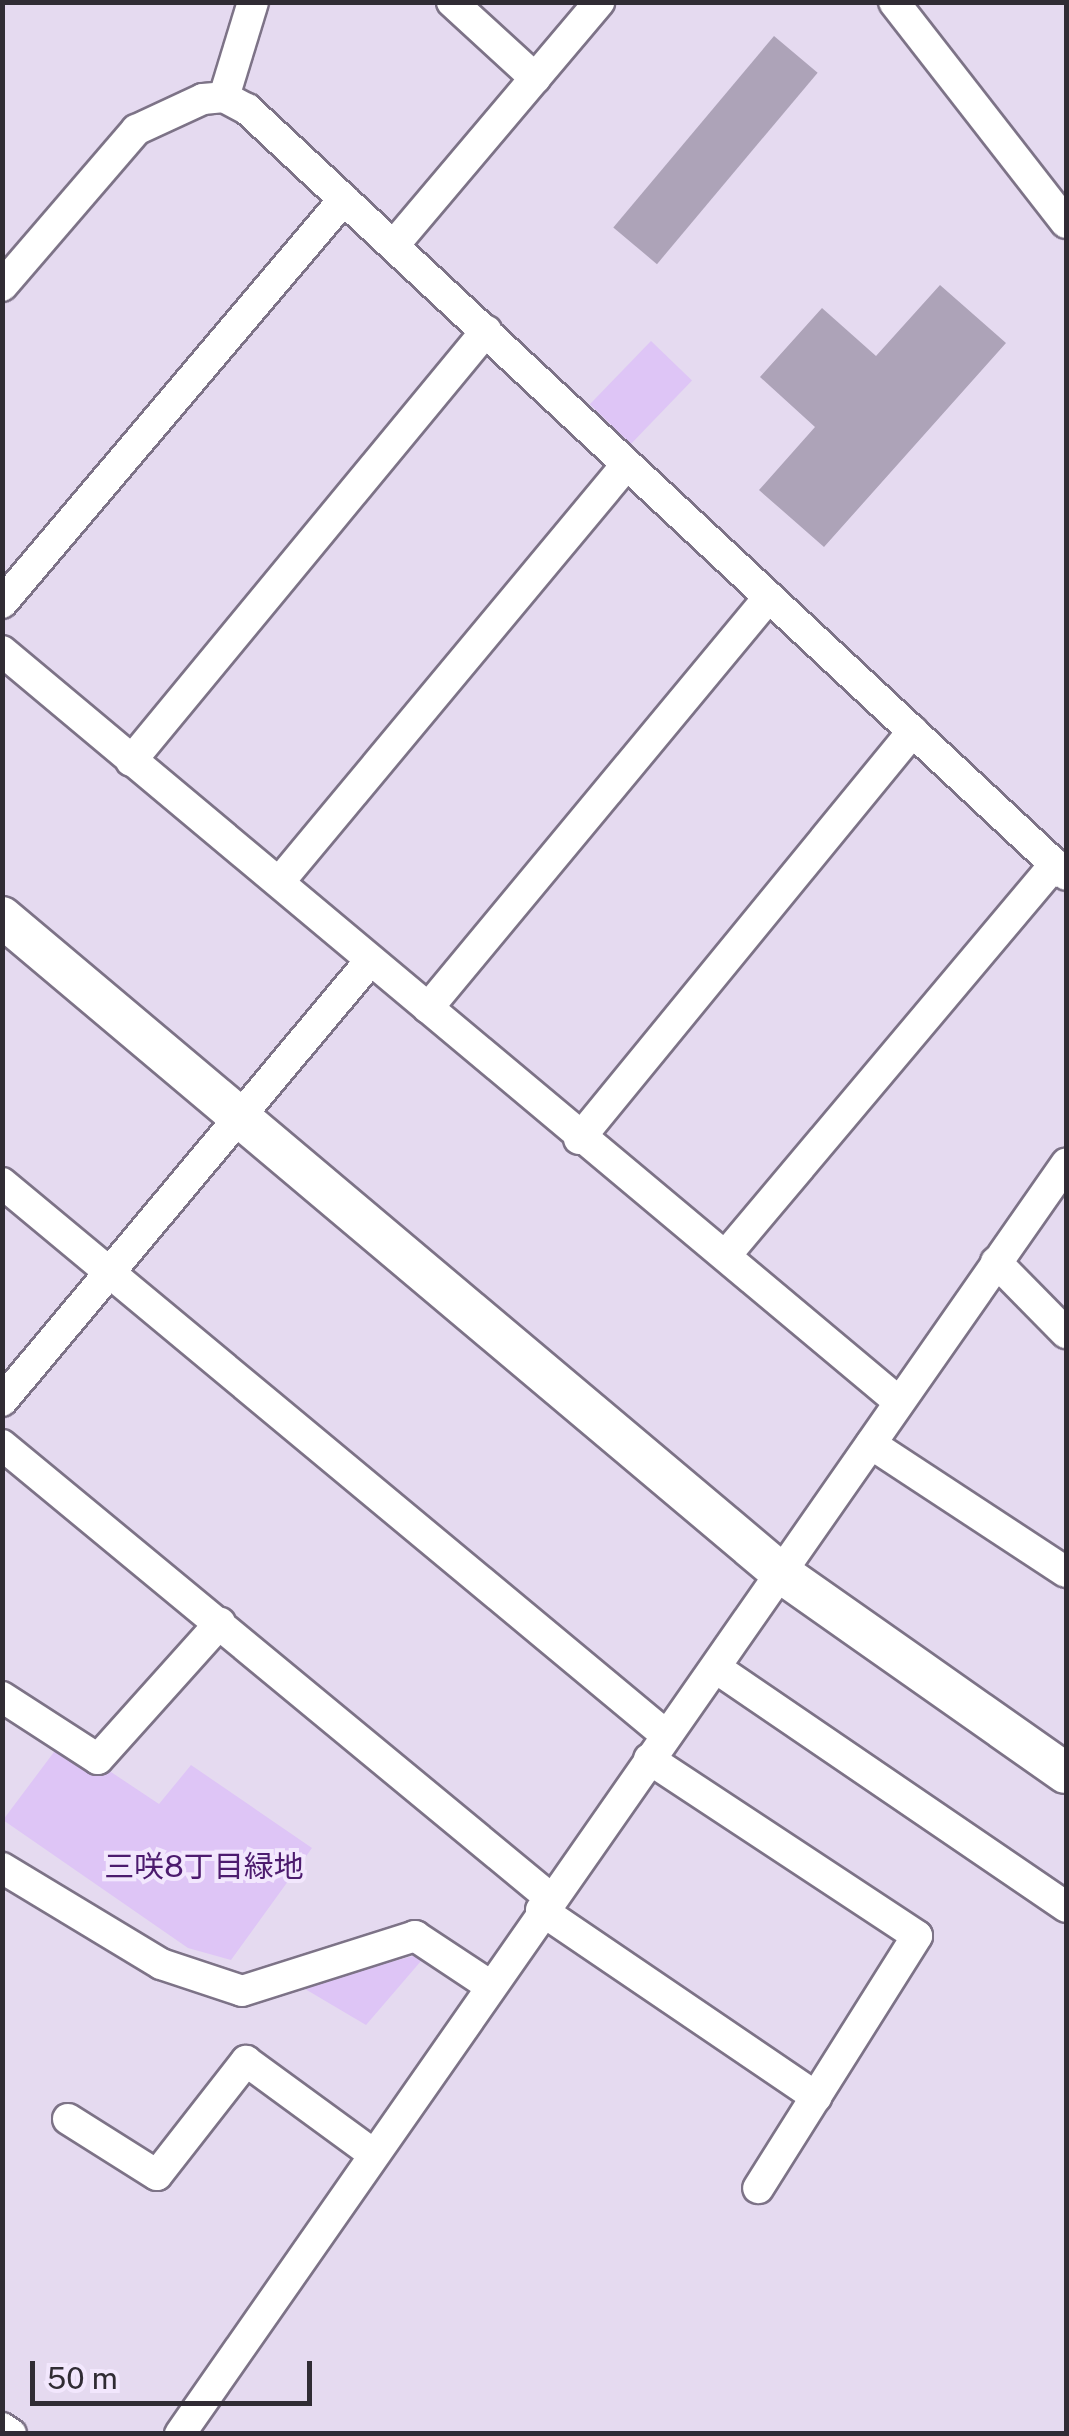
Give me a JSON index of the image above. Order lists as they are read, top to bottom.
{
  "parks": ["三咲8丁目緑地"],
  "scale_bar": "50 m"
}
